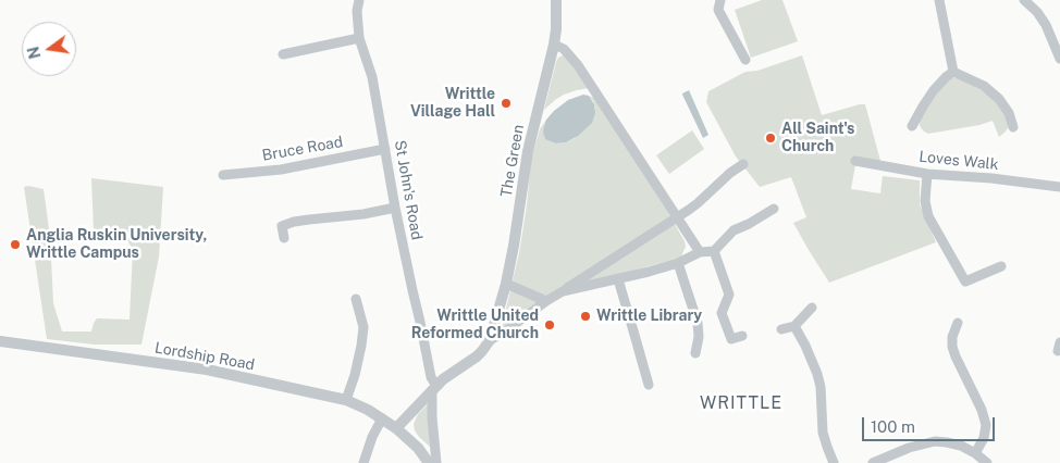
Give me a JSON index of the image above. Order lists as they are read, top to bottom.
{
  "streets": {
    "street": [
      "Bruce Road",
      "The Green",
      "Loves Walk",
      "St John's Road",
      "Lordship Road"
    ]
  },
  "crossings": [
    ["Bruce Road", "St John's Road"],
    ["The Green", "St John's Road"],
    ["The Green", "Lordship Road"]
  ],
  "districts": ["WRITTLE"],
  "places": [
    "Writtle Village Hall",
    "All Saint's Church",
    "Anglia Ruskin University, Writtle Campus",
    "Writtle Library",
    "Writtle United Reformed Church"
  ],
  "scale_bar": "100 m",
  "north": "left"
}
